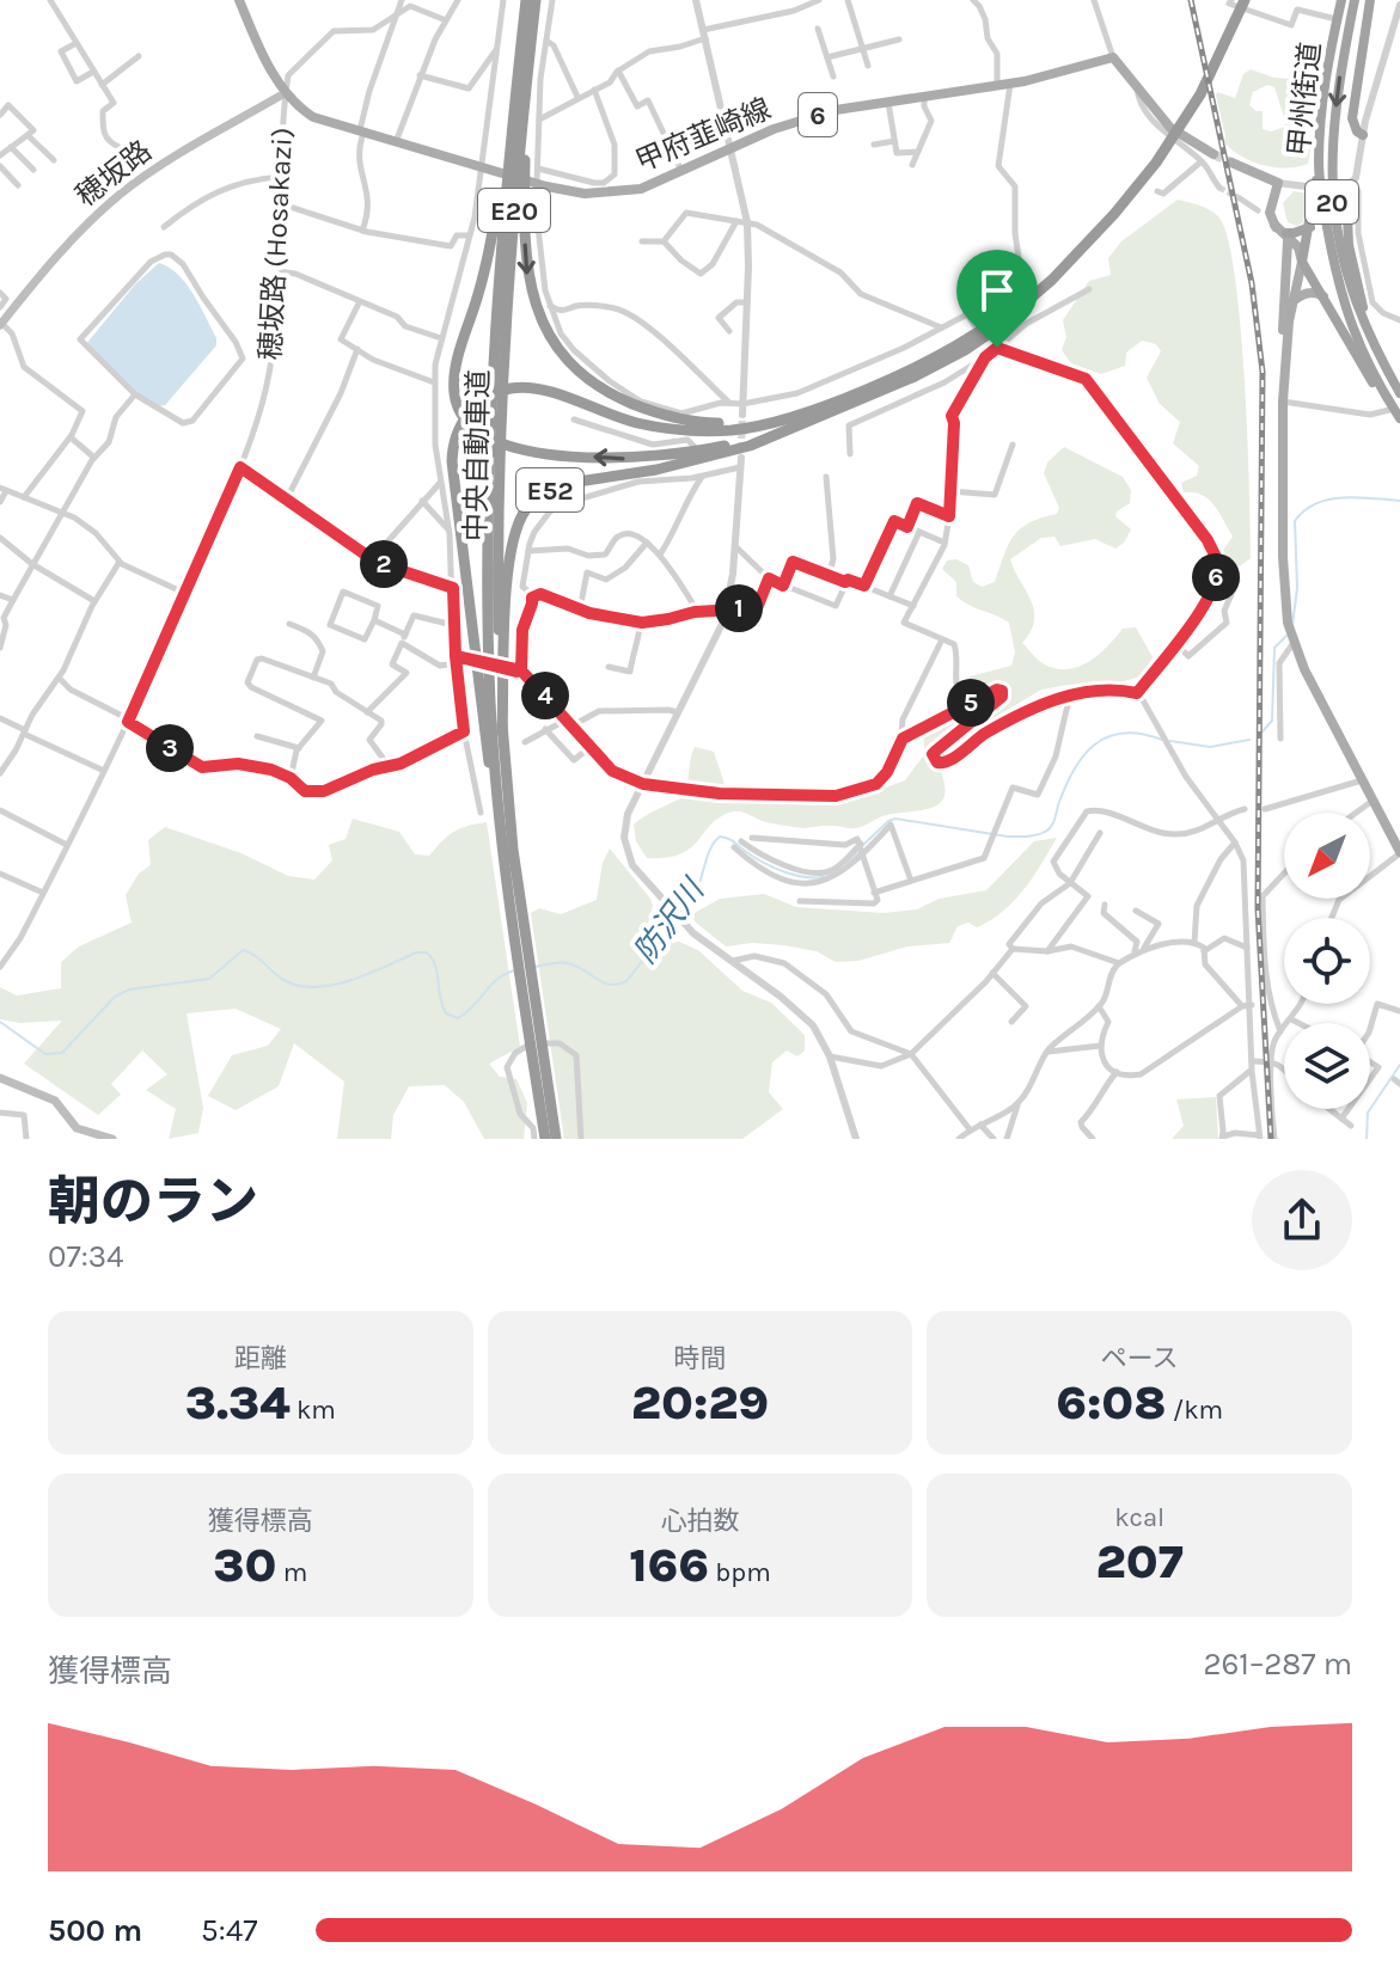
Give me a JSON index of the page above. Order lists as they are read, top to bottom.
{
  "streets": {
    "highway": [
      "甲州街道",
      "20",
      "E20",
      "中央自動車道",
      "E52"
    ],
    "main road": ["6", "甲府韮崎線", "穂坂路"],
    "street": ["穂坂路 (Hosakazi)"]
  },
  "crossings": [
    ["甲府韮崎線", "穂坂路"],
    ["甲府韮崎線", "穂坂路 (Hosakazi)"],
    ["穂坂路", "穂坂路 (Hosakazi)"],
    ["中央自動車道", "E52"]
  ],
  "water": ["防沢川"],
  "north": "bottom left",
  "page": {
    "pins": [
      "2",
      "6",
      "1",
      "4",
      "5",
      "3"
    ],
    "heading": ["朝のラン", "07:34"],
    "stats": [
      ["距離", "3.34 km"],
      ["時間", "20:29"],
      ["ペース", "6:08 /km"],
      ["獲得標高", "30 m"],
      ["心拍数", "166 bpm"],
      ["kcal", "207"]
    ],
    "chart": ["獲得標高", "261–287 m"],
    "list": [
      {
        "name": "500 m",
        "note": "5:47"
      }
    ]
  }
}
